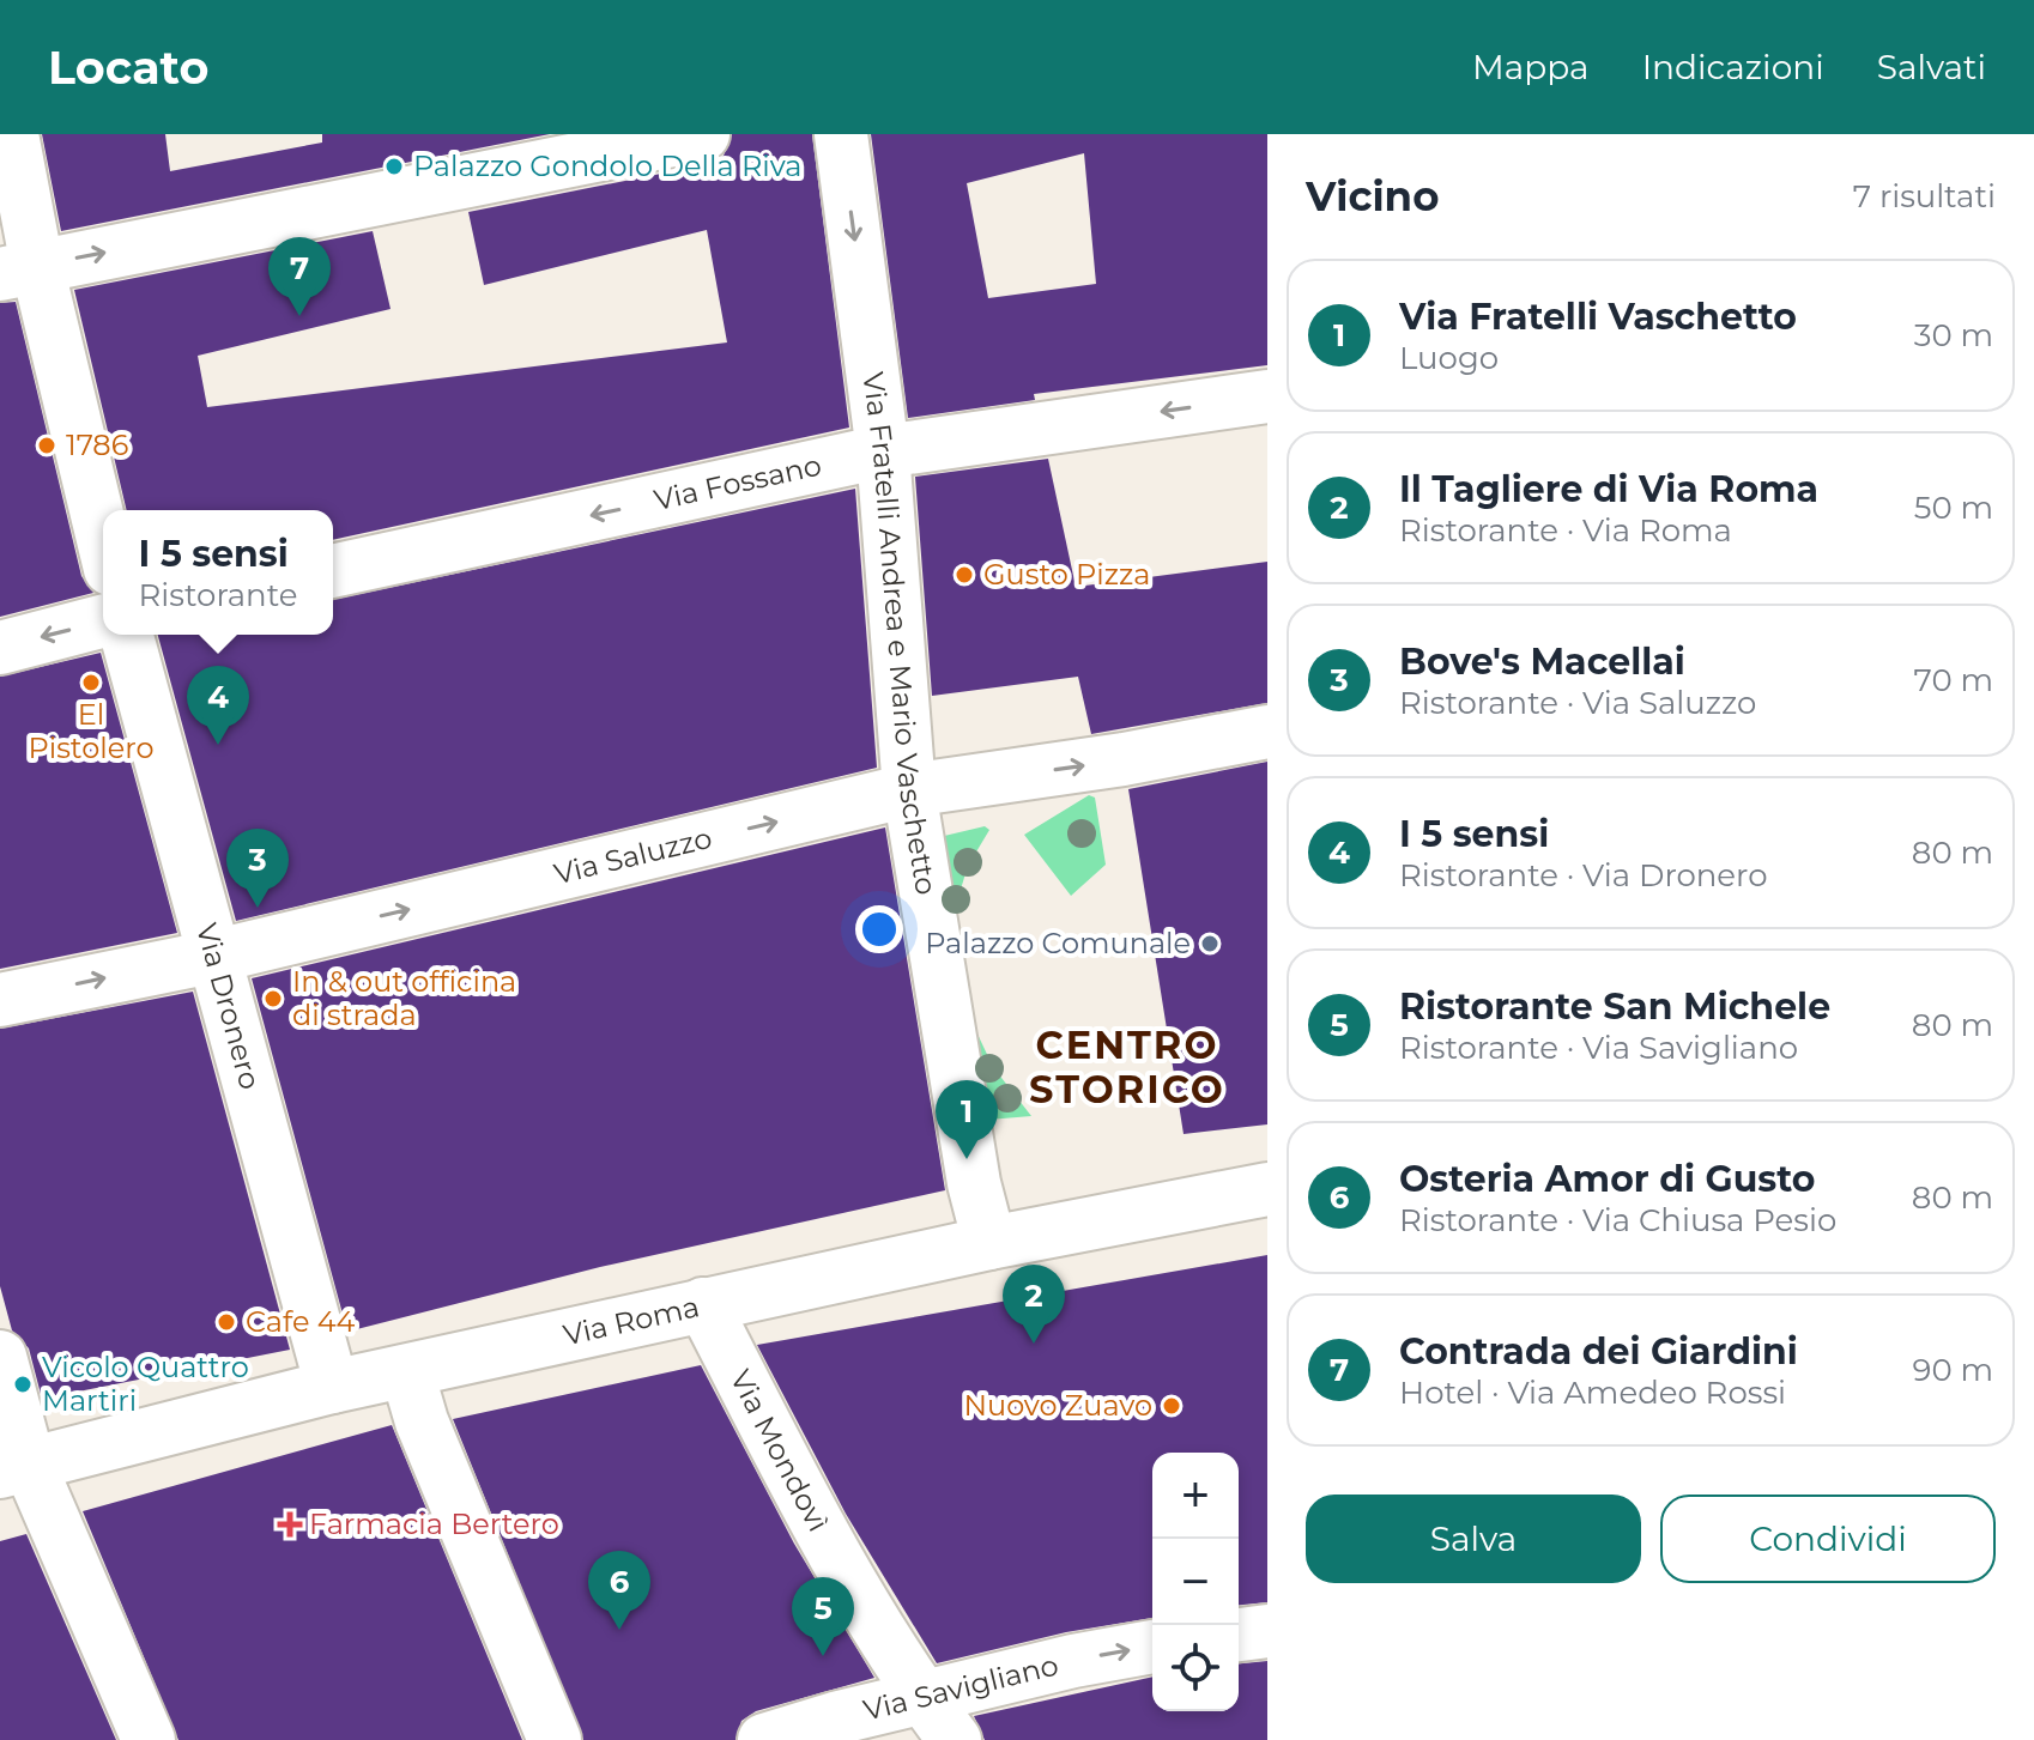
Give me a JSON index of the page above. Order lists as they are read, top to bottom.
{
  "streets": {
    "street": [
      "Via Fossano",
      "Via Fratelli Andrea e Mario Vaschetto",
      "Via Saluzzo",
      "Via Dronero",
      "Via Roma",
      "Via Mondovì",
      "Via Savigliano"
    ]
  },
  "crossings": [
    ["Via Fossano", "Via Fratelli Andrea e Mario Vaschetto"],
    ["Via Fratelli Andrea e Mario Vaschetto", "Via Saluzzo"],
    ["Via Fratelli Andrea e Mario Vaschetto", "Via Roma"],
    ["Via Saluzzo", "Via Dronero"],
    ["Via Dronero", "Via Roma"],
    ["Via Roma", "Via Mondovì"],
    ["Via Mondovì", "Via Savigliano"]
  ],
  "one_way": ["Via Saluzzo", "Via Savigliano"],
  "districts": ["CENTRO STORICO"],
  "places": {
    "other": [
      "Palazzo Gondolo Della Riva",
      "1786",
      "Gusto Pizza",
      "El Pistolero",
      "Palazzo Comunale",
      "In & out officina di strada",
      "Cafe 44",
      "Vicolo Quattro Martiri",
      "Nuovo Zuavo"
    ],
    "health": ["Farmacia Bertero"]
  },
  "page": {
    "header": "Locato",
    "nav": ["Mappa", "Indicazioni", "Salvati"],
    "heading": ["Vicino", "7 risultati"],
    "pins": [
      "7",
      "4",
      "3",
      "1",
      "2",
      "6",
      "5"
    ],
    "list": [
      {
        "mark": "1",
        "name": "Via Fratelli Vaschetto",
        "note": "Luogo",
        "value": "30 m"
      },
      {
        "mark": "2",
        "name": "Il Tagliere di Via Roma",
        "note": "Ristorante · Via Roma",
        "value": "50 m"
      },
      {
        "mark": "3",
        "name": "Bove's Macellai",
        "note": "Ristorante · Via Saluzzo",
        "value": "70 m"
      },
      {
        "mark": "4",
        "name": "I 5 sensi",
        "note": "Ristorante · Via Dronero",
        "value": "80 m"
      },
      {
        "mark": "5",
        "name": "Ristorante San Michele",
        "note": "Ristorante · Via Savigliano",
        "value": "80 m"
      },
      {
        "mark": "6",
        "name": "Osteria Amor di Gusto",
        "note": "Ristorante · Via Chiusa Pesio",
        "value": "80 m"
      },
      {
        "mark": "7",
        "name": "Contrada dei Giardini",
        "note": "Hotel · Via Amedeo Rossi",
        "value": "90 m"
      }
    ],
    "popup": ["I 5 sensi", "Ristorante"],
    "map_buttons": ["+", "−"],
    "buttons": ["Salva", "Condividi"]
  }
}
